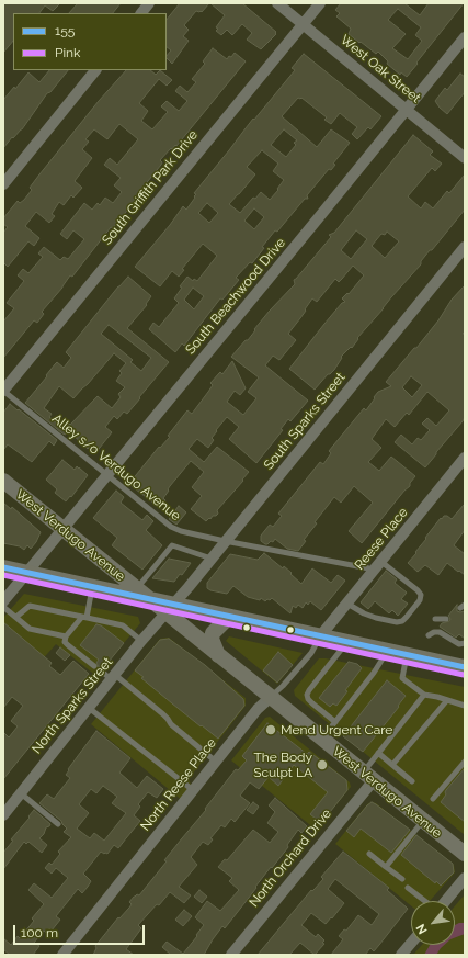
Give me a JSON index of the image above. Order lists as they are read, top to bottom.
{
  "streets": {
    "main road": ["West Verdugo Avenue"],
    "street": [
      "West Oak Street",
      "South Griffith Park Drive",
      "South Beachwood Drive",
      "South Sparks Street",
      "Reese Place",
      "North Sparks Street",
      "North Reese Place",
      "North Orchard Drive"
    ],
    "lane": ["Alley s/o Verdugo Avenue"]
  },
  "crossings": [
    ["West Oak Street", "South Griffith Park Drive"],
    ["West Oak Street", "South Beachwood Drive"],
    ["South Griffith Park Drive", "Alley s/o Verdugo Avenue"],
    ["South Beachwood Drive", "Alley s/o Verdugo Avenue"],
    ["South Beachwood Drive", "West Verdugo Avenue"],
    ["South Sparks Street", "Alley s/o Verdugo Avenue"],
    ["South Sparks Street", "West Verdugo Avenue"],
    ["South Sparks Street", "North Sparks Street"],
    ["Alley s/o Verdugo Avenue", "Reese Place"],
    ["West Verdugo Avenue", "North Sparks Street"],
    ["West Verdugo Avenue", "North Reese Place"],
    ["West Verdugo Avenue", "North Orchard Drive"],
    ["Reese Place", "North Reese Place"]
  ],
  "places": ["Mend Urgent Care", "The Body Sculpt LA"],
  "lines": ["transit line 155", "transit line Pink"],
  "legend": ["155", "Pink"],
  "scale_bar": "100 m",
  "north": "bottom left"
}
